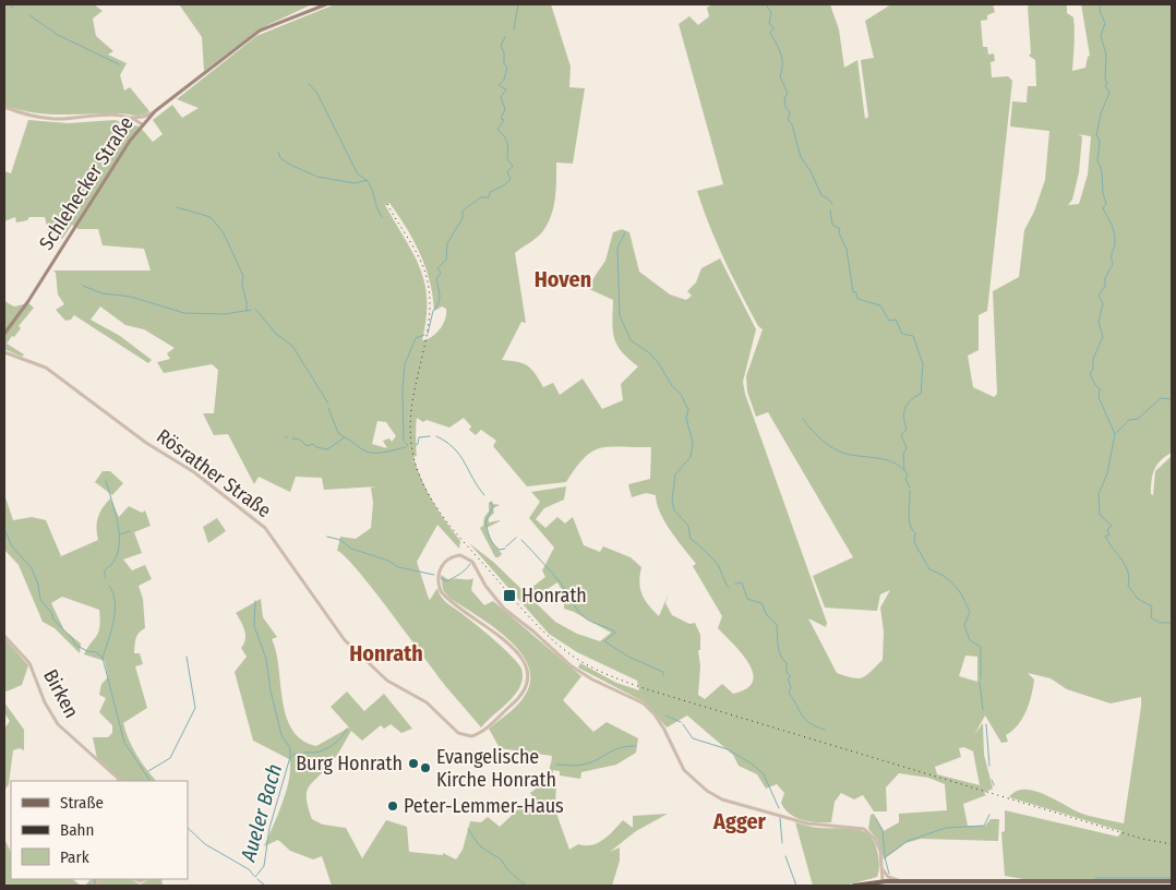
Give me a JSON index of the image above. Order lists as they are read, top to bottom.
{
  "streets": {
    "main road": ["Schlehecker Straße"],
    "street": ["Rösrather Straße", "Birken"]
  },
  "districts": ["Hoven", "Honrath", "Agger"],
  "water": ["Aueler Bach"],
  "places": {
    "transit": ["Honrath"],
    "other": ["Burg Honrath", "Evangelische Kirche Honrath", "Peter-Lemmer-Haus"]
  },
  "legend": ["Straße", "Bahn", "Park"]
}
